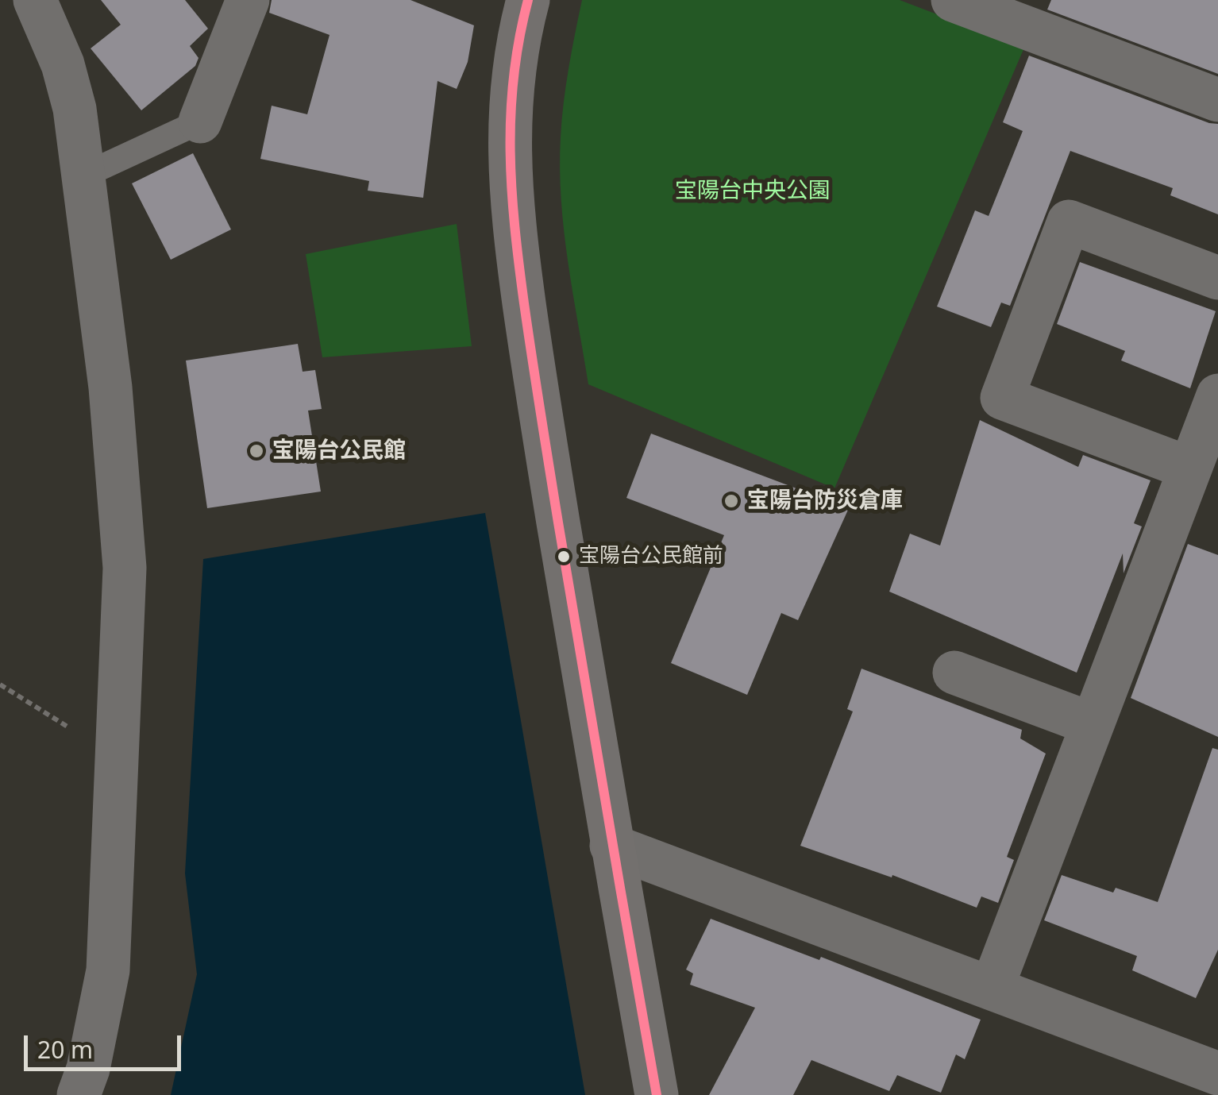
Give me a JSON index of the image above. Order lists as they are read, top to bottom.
{
  "parks": ["宝陽台中央公園"],
  "places": ["宝陽台公民館", "宝陽台防災倉庫", "宝陽台公民館前"],
  "scale_bar": "20 m"
}
